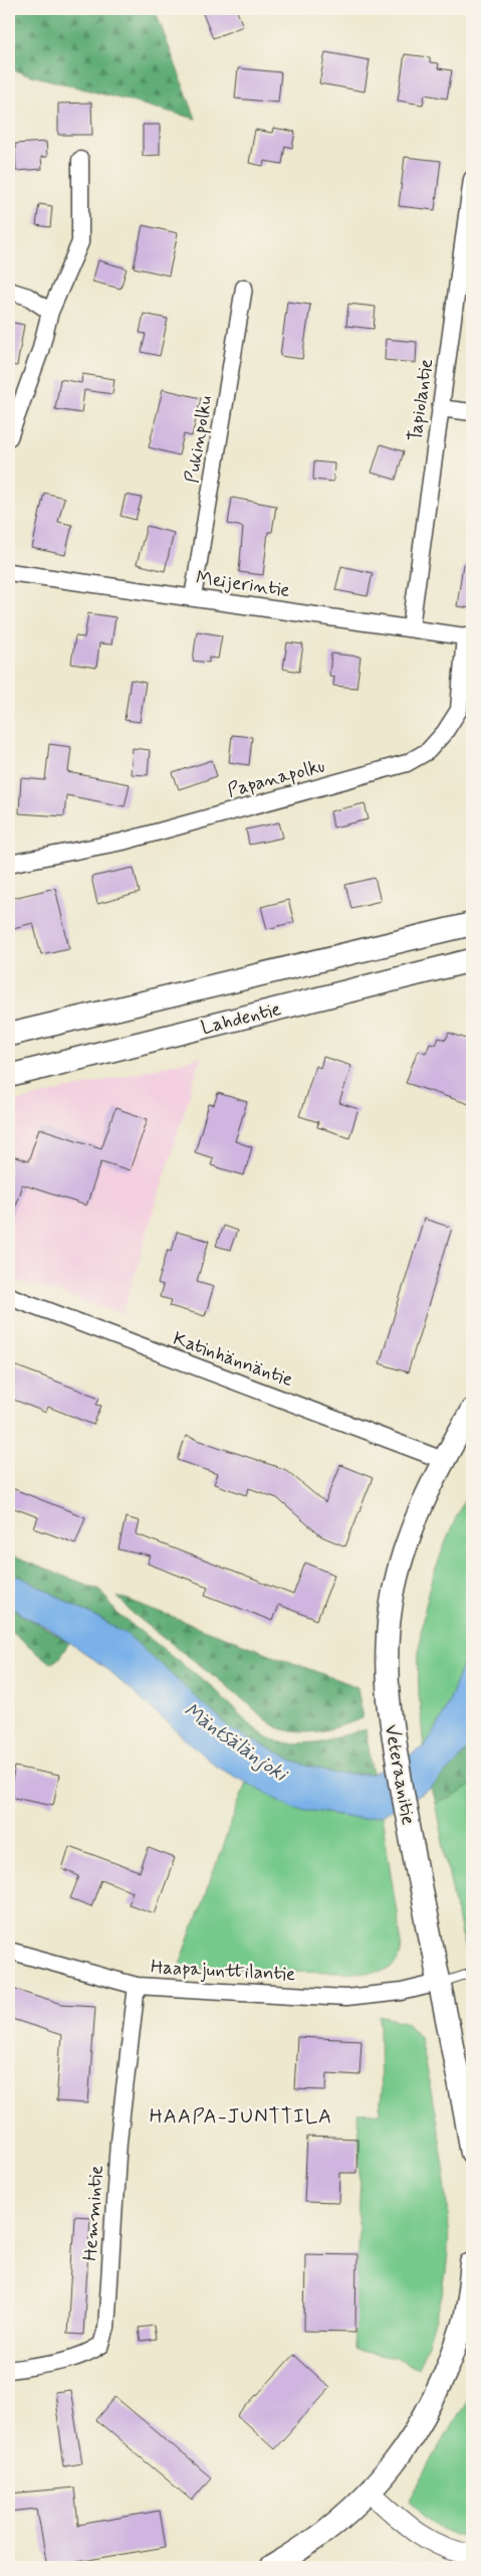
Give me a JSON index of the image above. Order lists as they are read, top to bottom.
{
  "streets": {
    "main road": ["Lahdentie", "Veteraanitie"],
    "street": [
      "Tapiolantie",
      "Pukinpolku",
      "Meijerintie",
      "Papanapolku",
      "Katinhännäntie",
      "Haapajunttilantie",
      "Hemmintie"
    ]
  },
  "crossings": [
    ["Tapiolantie", "Meijerintie"],
    ["Pukinpolku", "Meijerintie"],
    ["Meijerintie", "Papanapolku"],
    ["Katinhännäntie", "Veteraanitie"],
    ["Veteraanitie", "Haapajunttilantie"],
    ["Haapajunttilantie", "Hemmintie"]
  ],
  "districts": ["HAAPA-JUNTTILA"],
  "water": ["Mäntsälänjoki"]
}
